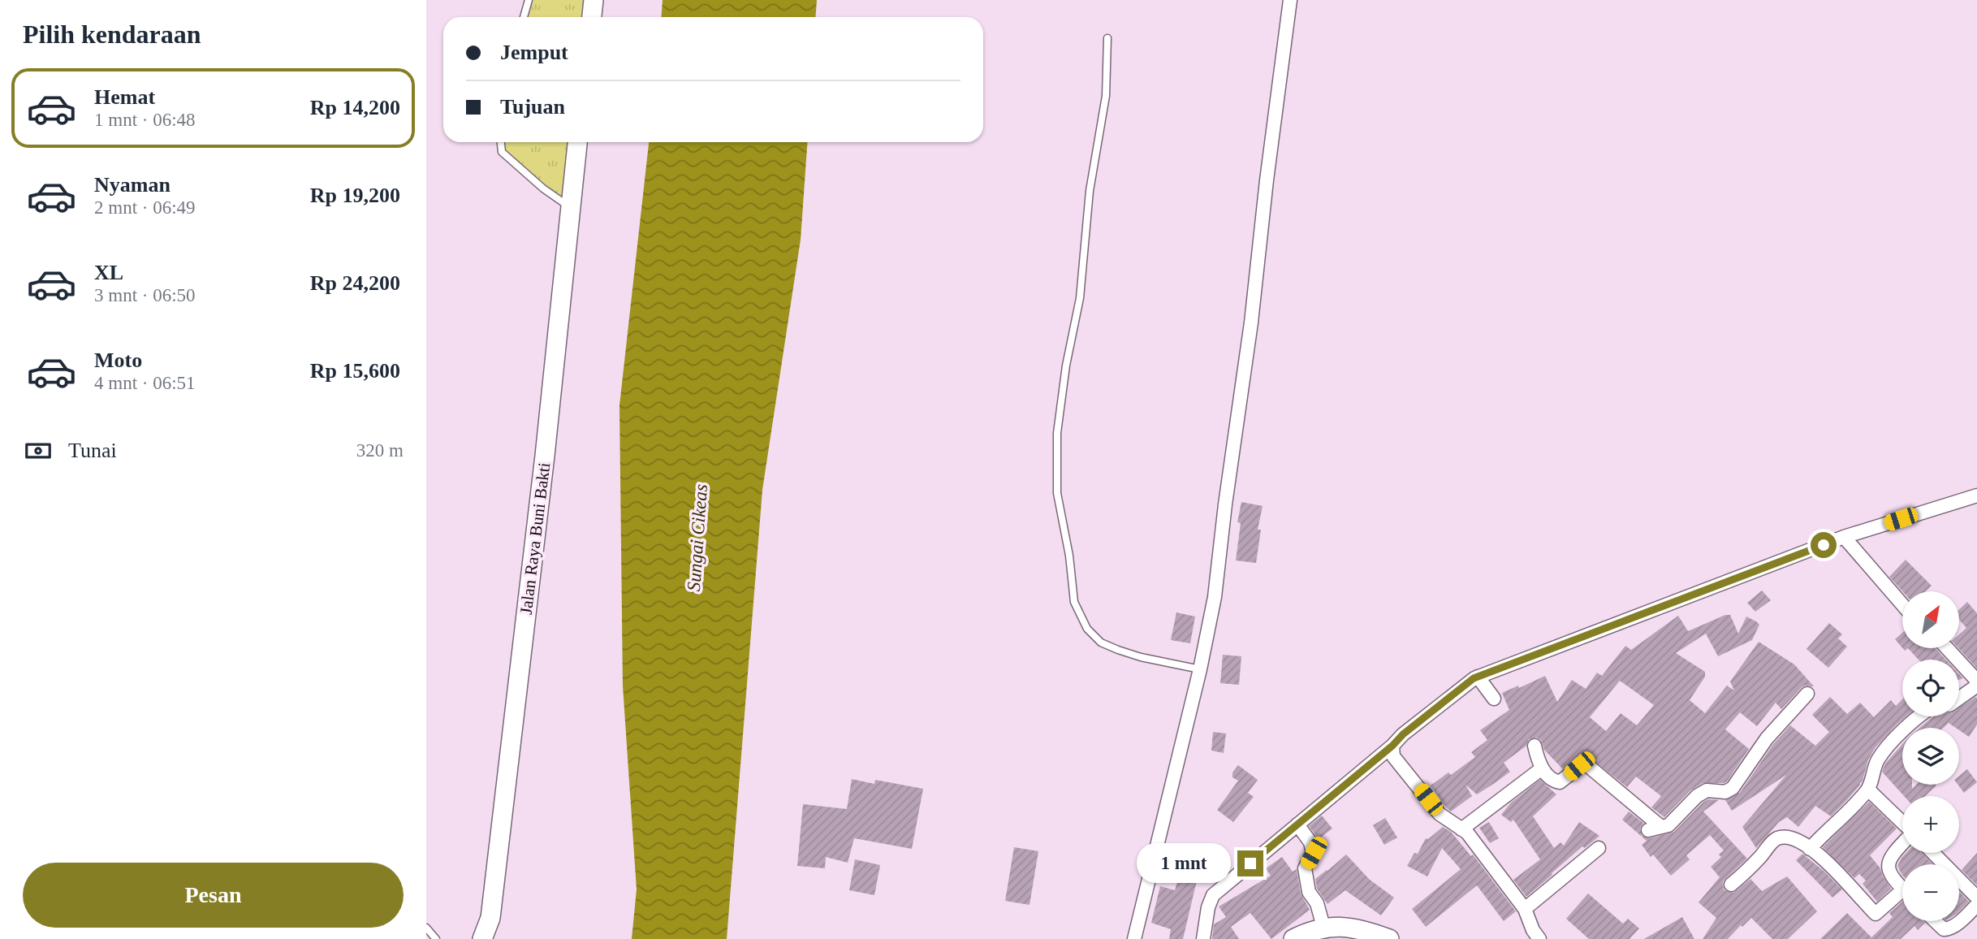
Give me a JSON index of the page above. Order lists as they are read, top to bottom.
{
  "streets": {
    "main road": ["Jalan Raya Buni Bakti"]
  },
  "water": ["Sungai Cikeas"],
  "north": "top right",
  "page": {
    "heading": "Pilih kendaraan",
    "banner": ["Jemput", "Tujuan"],
    "list": [
      {
        "name": "Hemat",
        "note": "1 mnt · 06:48",
        "value": "Rp 14,200"
      },
      {
        "name": "Nyaman",
        "note": "2 mnt · 06:49",
        "value": "Rp 19,200"
      },
      {
        "name": "XL",
        "note": "3 mnt · 06:50",
        "value": "Rp 24,200"
      },
      {
        "name": "Moto",
        "note": "4 mnt · 06:51",
        "value": "Rp 15,600"
      }
    ],
    "pay": ["Tunai", "320 m"],
    "map_buttons": ["+", "−"],
    "bubble": "1 mnt",
    "buttons": "Pesan"
  }
}
